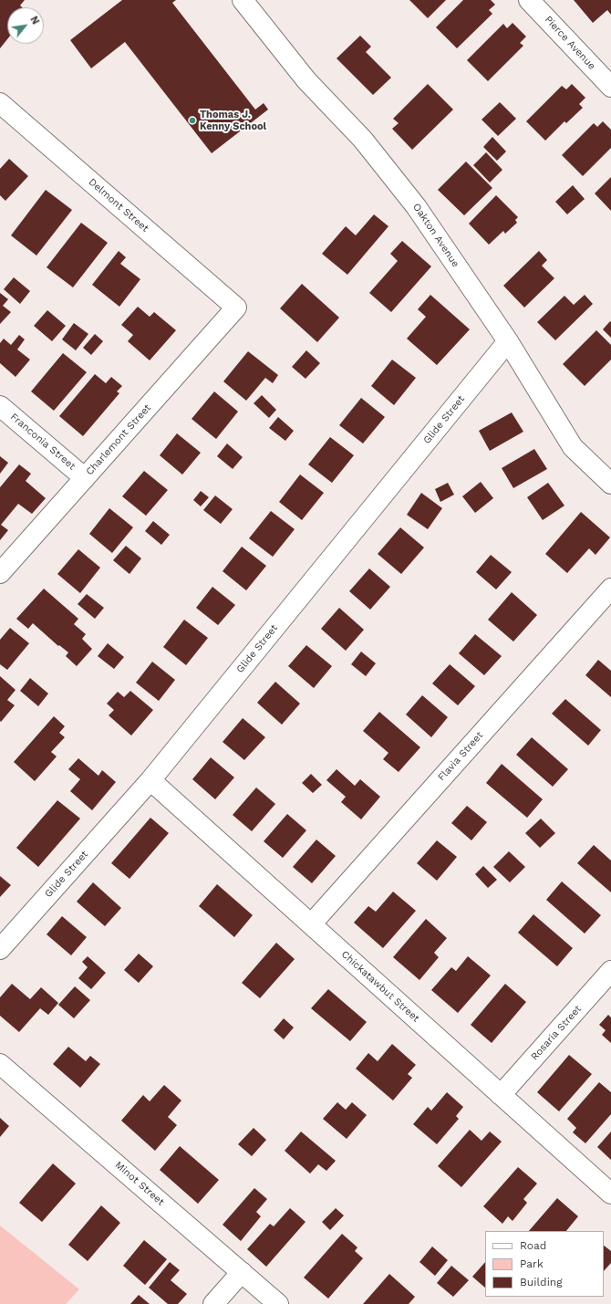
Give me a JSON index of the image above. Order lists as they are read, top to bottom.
{
  "streets": {
    "street": [
      "Pierce Avenue",
      "Delmont Street",
      "Oakton Avenue",
      "Glide Street",
      "Charlemont Street",
      "Franconia Street",
      "Flavia Street",
      "Chickatawbut Street",
      "Rosaria Street",
      "Minot Street"
    ]
  },
  "crossings": [
    ["Delmont Street", "Charlemont Street"],
    ["Oakton Avenue", "Glide Street"],
    ["Glide Street", "Chickatawbut Street"],
    ["Charlemont Street", "Franconia Street"],
    ["Flavia Street", "Chickatawbut Street"],
    ["Chickatawbut Street", "Rosaria Street"]
  ],
  "places": ["Thomas J. Kenny School"],
  "legend": ["Road", "Park", "Building"],
  "north": "top right"
}
